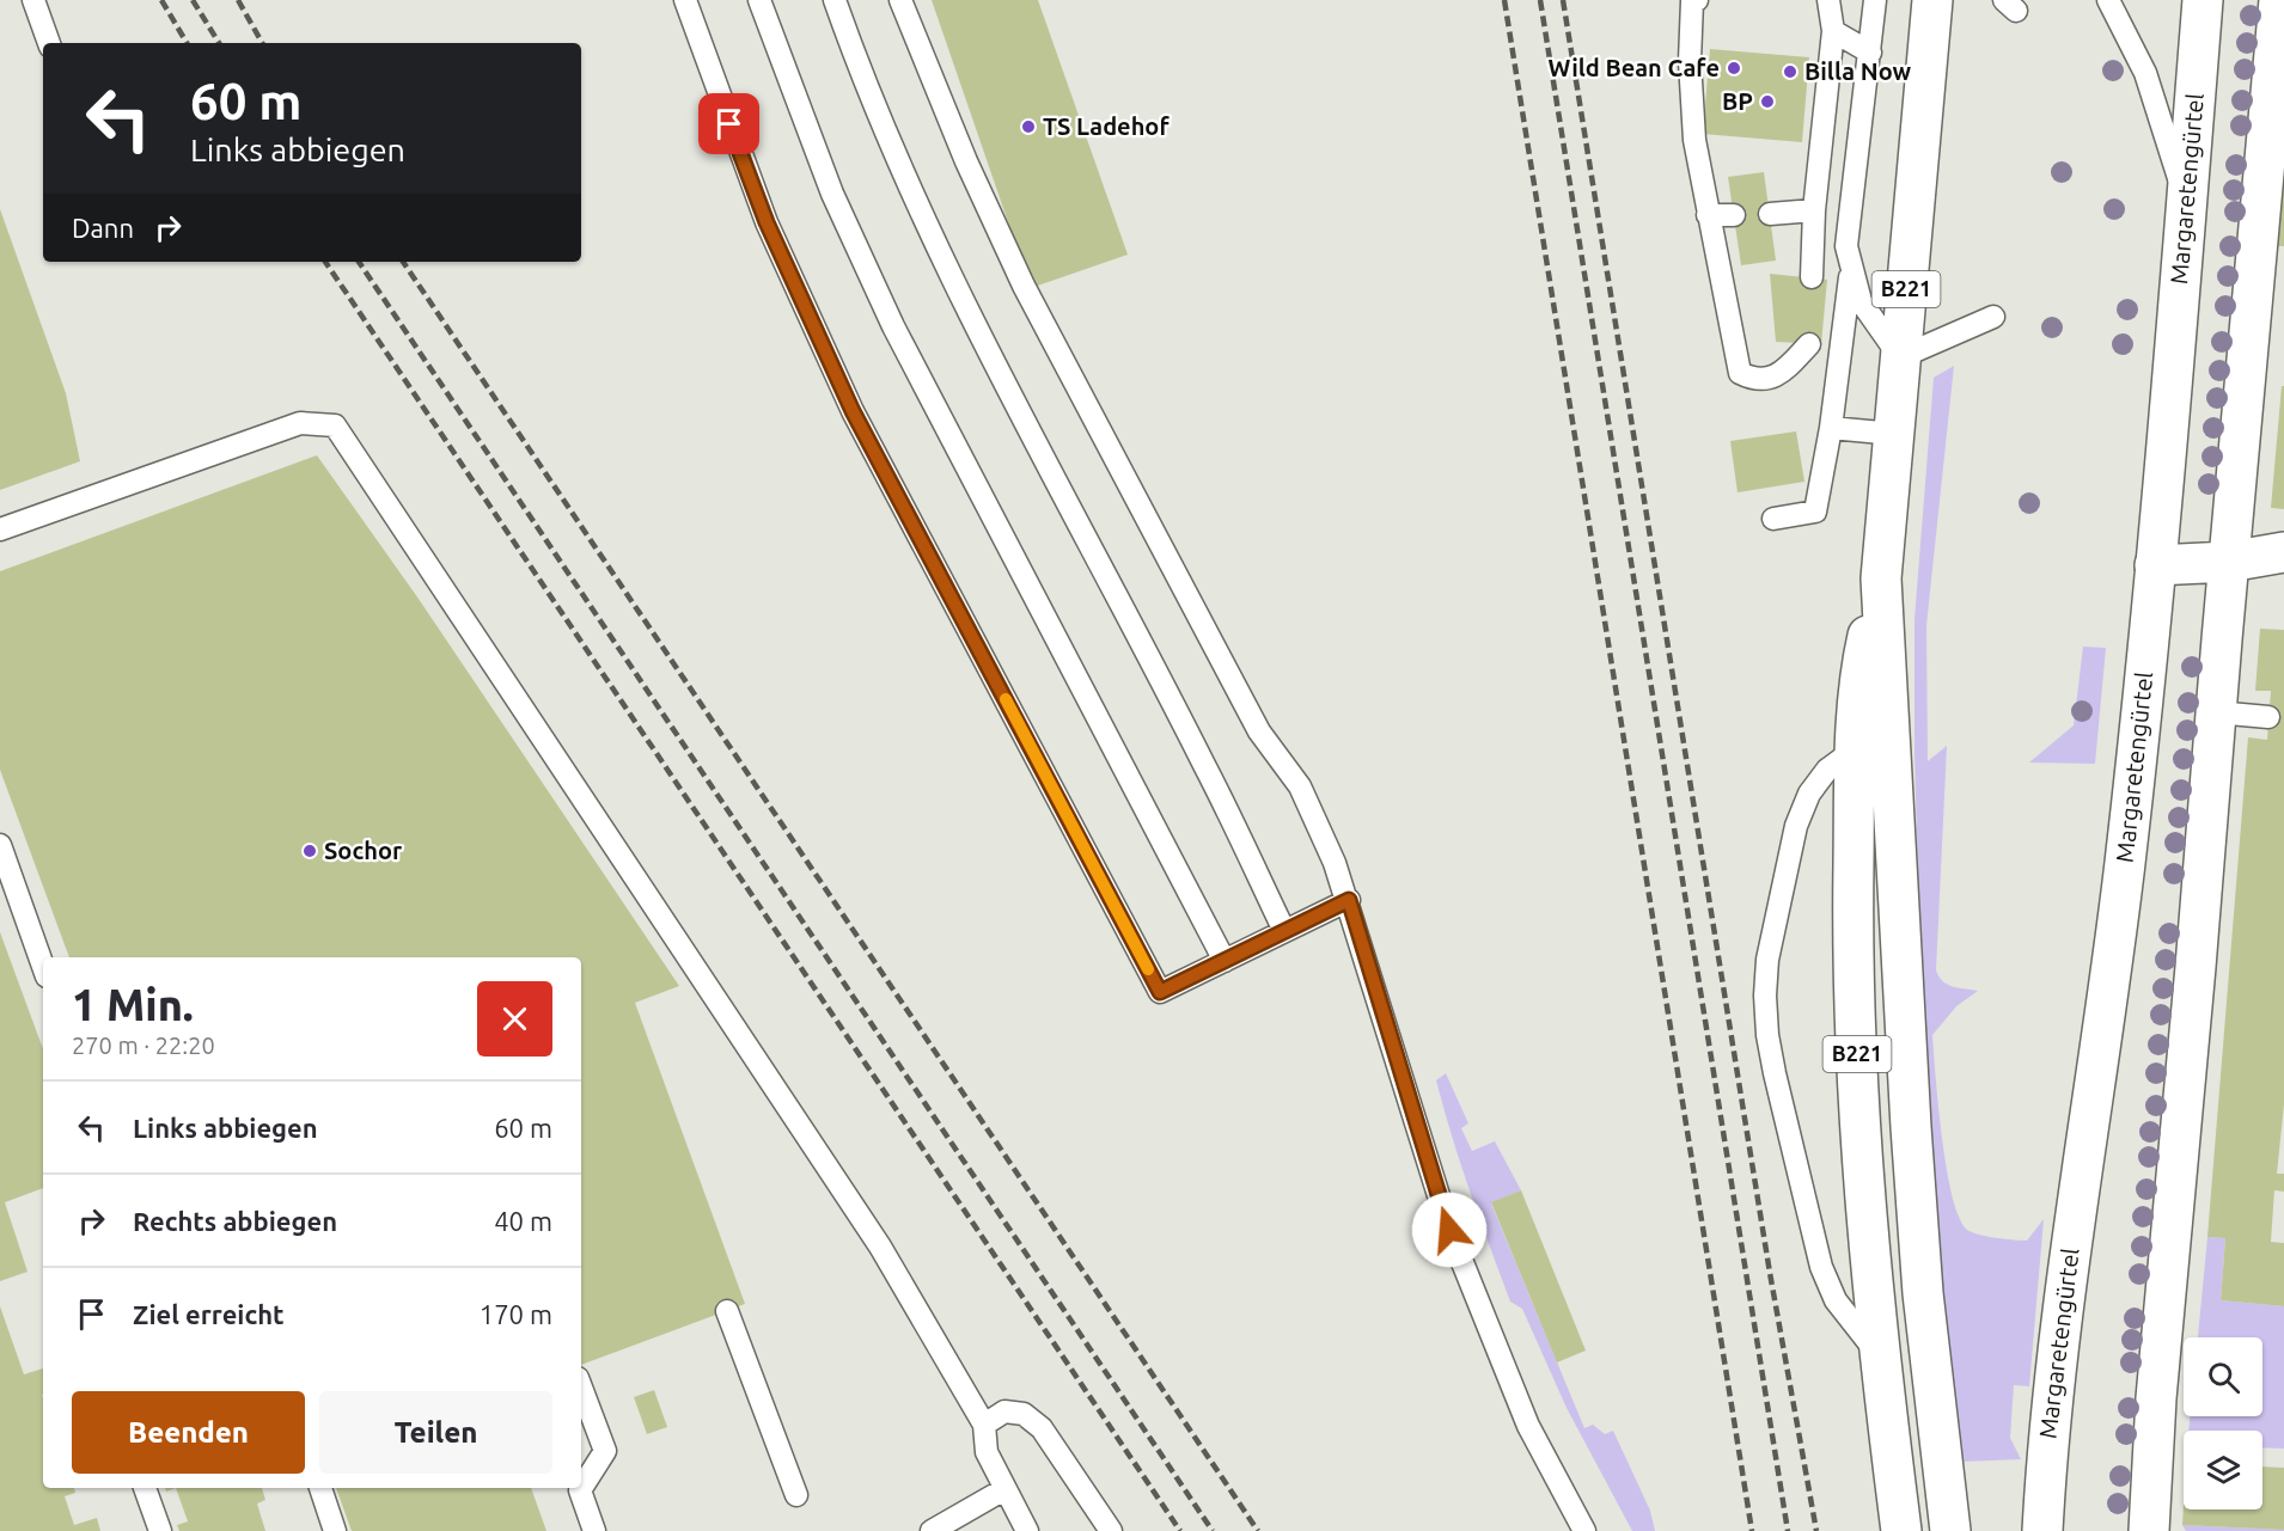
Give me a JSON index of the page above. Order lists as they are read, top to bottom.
{
  "streets": {
    "main road": ["Margaretengürtel", "B221"]
  },
  "places": [
    "Wild Bean Cafe",
    "Billa Now",
    "BP",
    "TS Ladehof",
    "Sochor"
  ],
  "page": {
    "turn": ["60 m", "Links abbiegen"],
    "then": "Dann",
    "heading": ["1 Min.", "270 m · 22:20"],
    "list": [
      {
        "name": "Links abbiegen",
        "value": "60 m"
      },
      {
        "name": "Rechts abbiegen",
        "value": "40 m"
      },
      {
        "name": "Ziel erreicht",
        "value": "170 m"
      }
    ],
    "buttons": ["Beenden", "Teilen"]
  }
}
